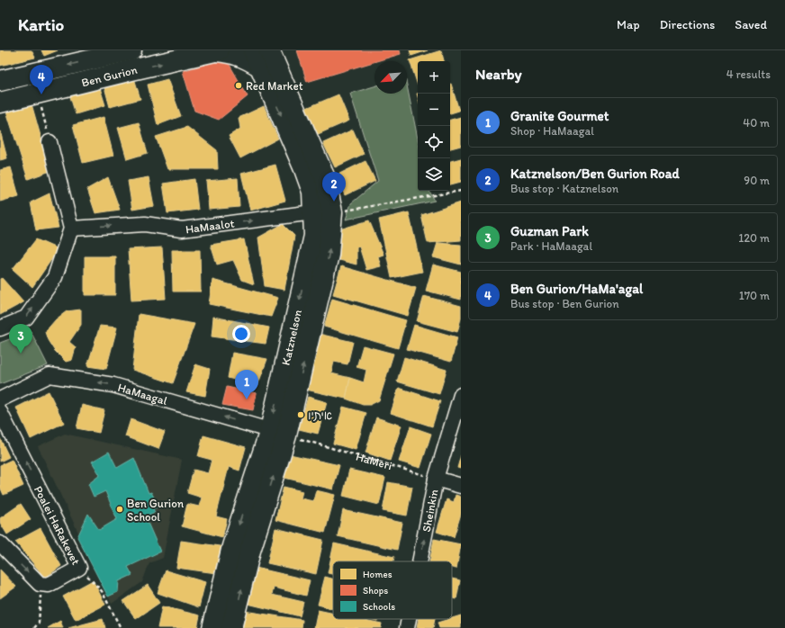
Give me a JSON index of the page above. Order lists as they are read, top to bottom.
{
  "streets": {
    "street": [
      "Ben Gurion",
      "HaMaalot",
      "Katznelson",
      "HaMaagal",
      "Sheinkin",
      "Poalei HaRakevet"
    ],
    "path": ["HaMeri"]
  },
  "crossings": [
    ["Ben Gurion", "Katznelson"],
    ["HaMaalot", "Katznelson"],
    ["Katznelson", "HaMaagal"],
    ["Katznelson", "HaMeri"],
    ["HaMaagal", "HaMeri"],
    ["HaMeri", "Sheinkin"]
  ],
  "one_way": ["HaMaalot", "HaMaagal", "Sheinkin"],
  "places": ["Red Market", "איתיו", "Ben Gurion School"],
  "legend": ["Homes", "Shops", "Schools"],
  "north": "bottom left",
  "page": {
    "header": "Kartio",
    "nav": ["Map", "Directions", "Saved"],
    "heading": ["Nearby", "4 results"],
    "map_buttons": ["+", "−"],
    "pins": [
      "4",
      "2",
      "3",
      "1"
    ],
    "list": [
      {
        "mark": "1",
        "name": "Granite Gourmet",
        "note": "Shop · HaMaagal",
        "value": "40 m"
      },
      {
        "mark": "2",
        "name": "Katznelson/Ben Gurion Road",
        "note": "Bus stop · Katznelson",
        "value": "90 m"
      },
      {
        "mark": "3",
        "name": "Guzman Park",
        "note": "Park · HaMaagal",
        "value": "120 m"
      },
      {
        "mark": "4",
        "name": "Ben Gurion/HaMa'agal",
        "note": "Bus stop · Ben Gurion",
        "value": "170 m"
      }
    ]
  }
}
